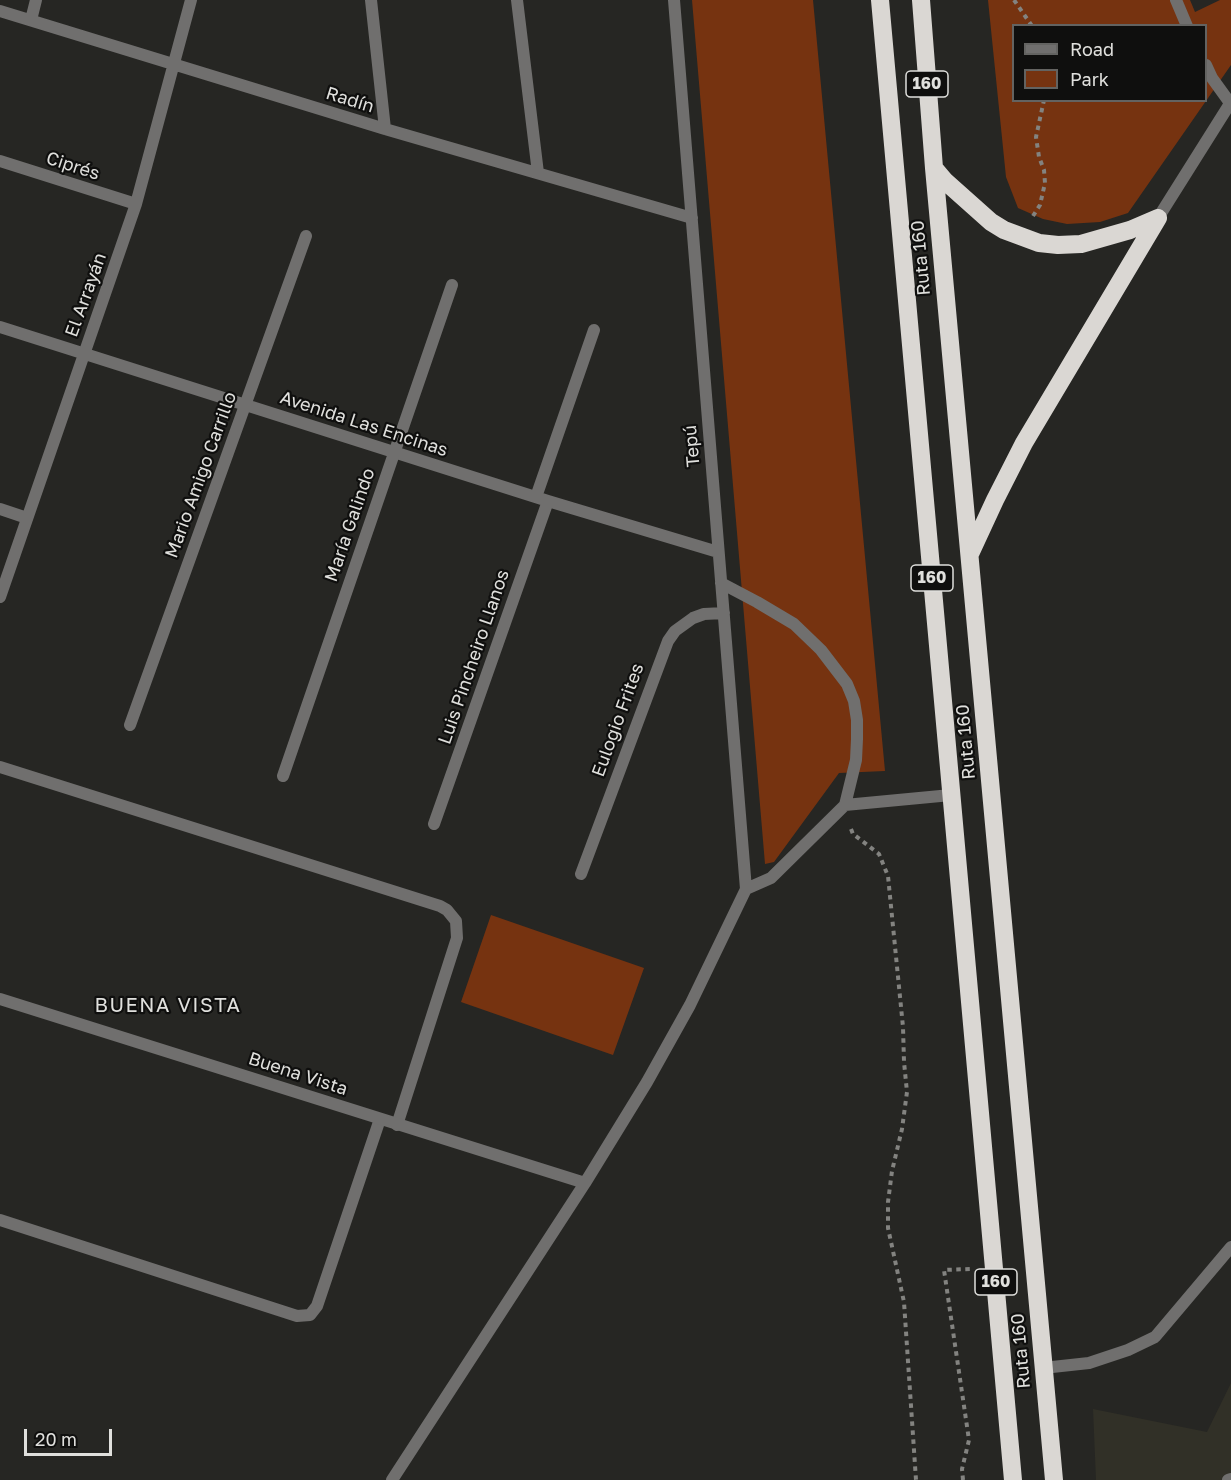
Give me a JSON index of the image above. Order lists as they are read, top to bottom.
{
  "streets": {
    "highway": ["160", "Ruta 160"],
    "street": [
      "Radín",
      "Ciprés",
      "El Arrayán",
      "Avenida Las Encinas",
      "Tepú",
      "Mario Amigo Carrillo",
      "María Galindo",
      "Luis Pincheiro Llanos",
      "Eulogio Frites",
      "Buena Vista"
    ]
  },
  "crossings": [
    ["Radín", "El Arrayán"],
    ["Radín", "Tepú"],
    ["Ciprés", "El Arrayán"],
    ["El Arrayán", "Avenida Las Encinas"],
    ["Avenida Las Encinas", "Tepú"],
    ["Avenida Las Encinas", "Mario Amigo Carrillo"],
    ["Avenida Las Encinas", "María Galindo"],
    ["Avenida Las Encinas", "Luis Pincheiro Llanos"],
    ["Tepú", "Eulogio Frites"]
  ],
  "districts": ["BUENA VISTA"],
  "legend": ["Road", "Park"],
  "scale_bar": "20 m"
}
